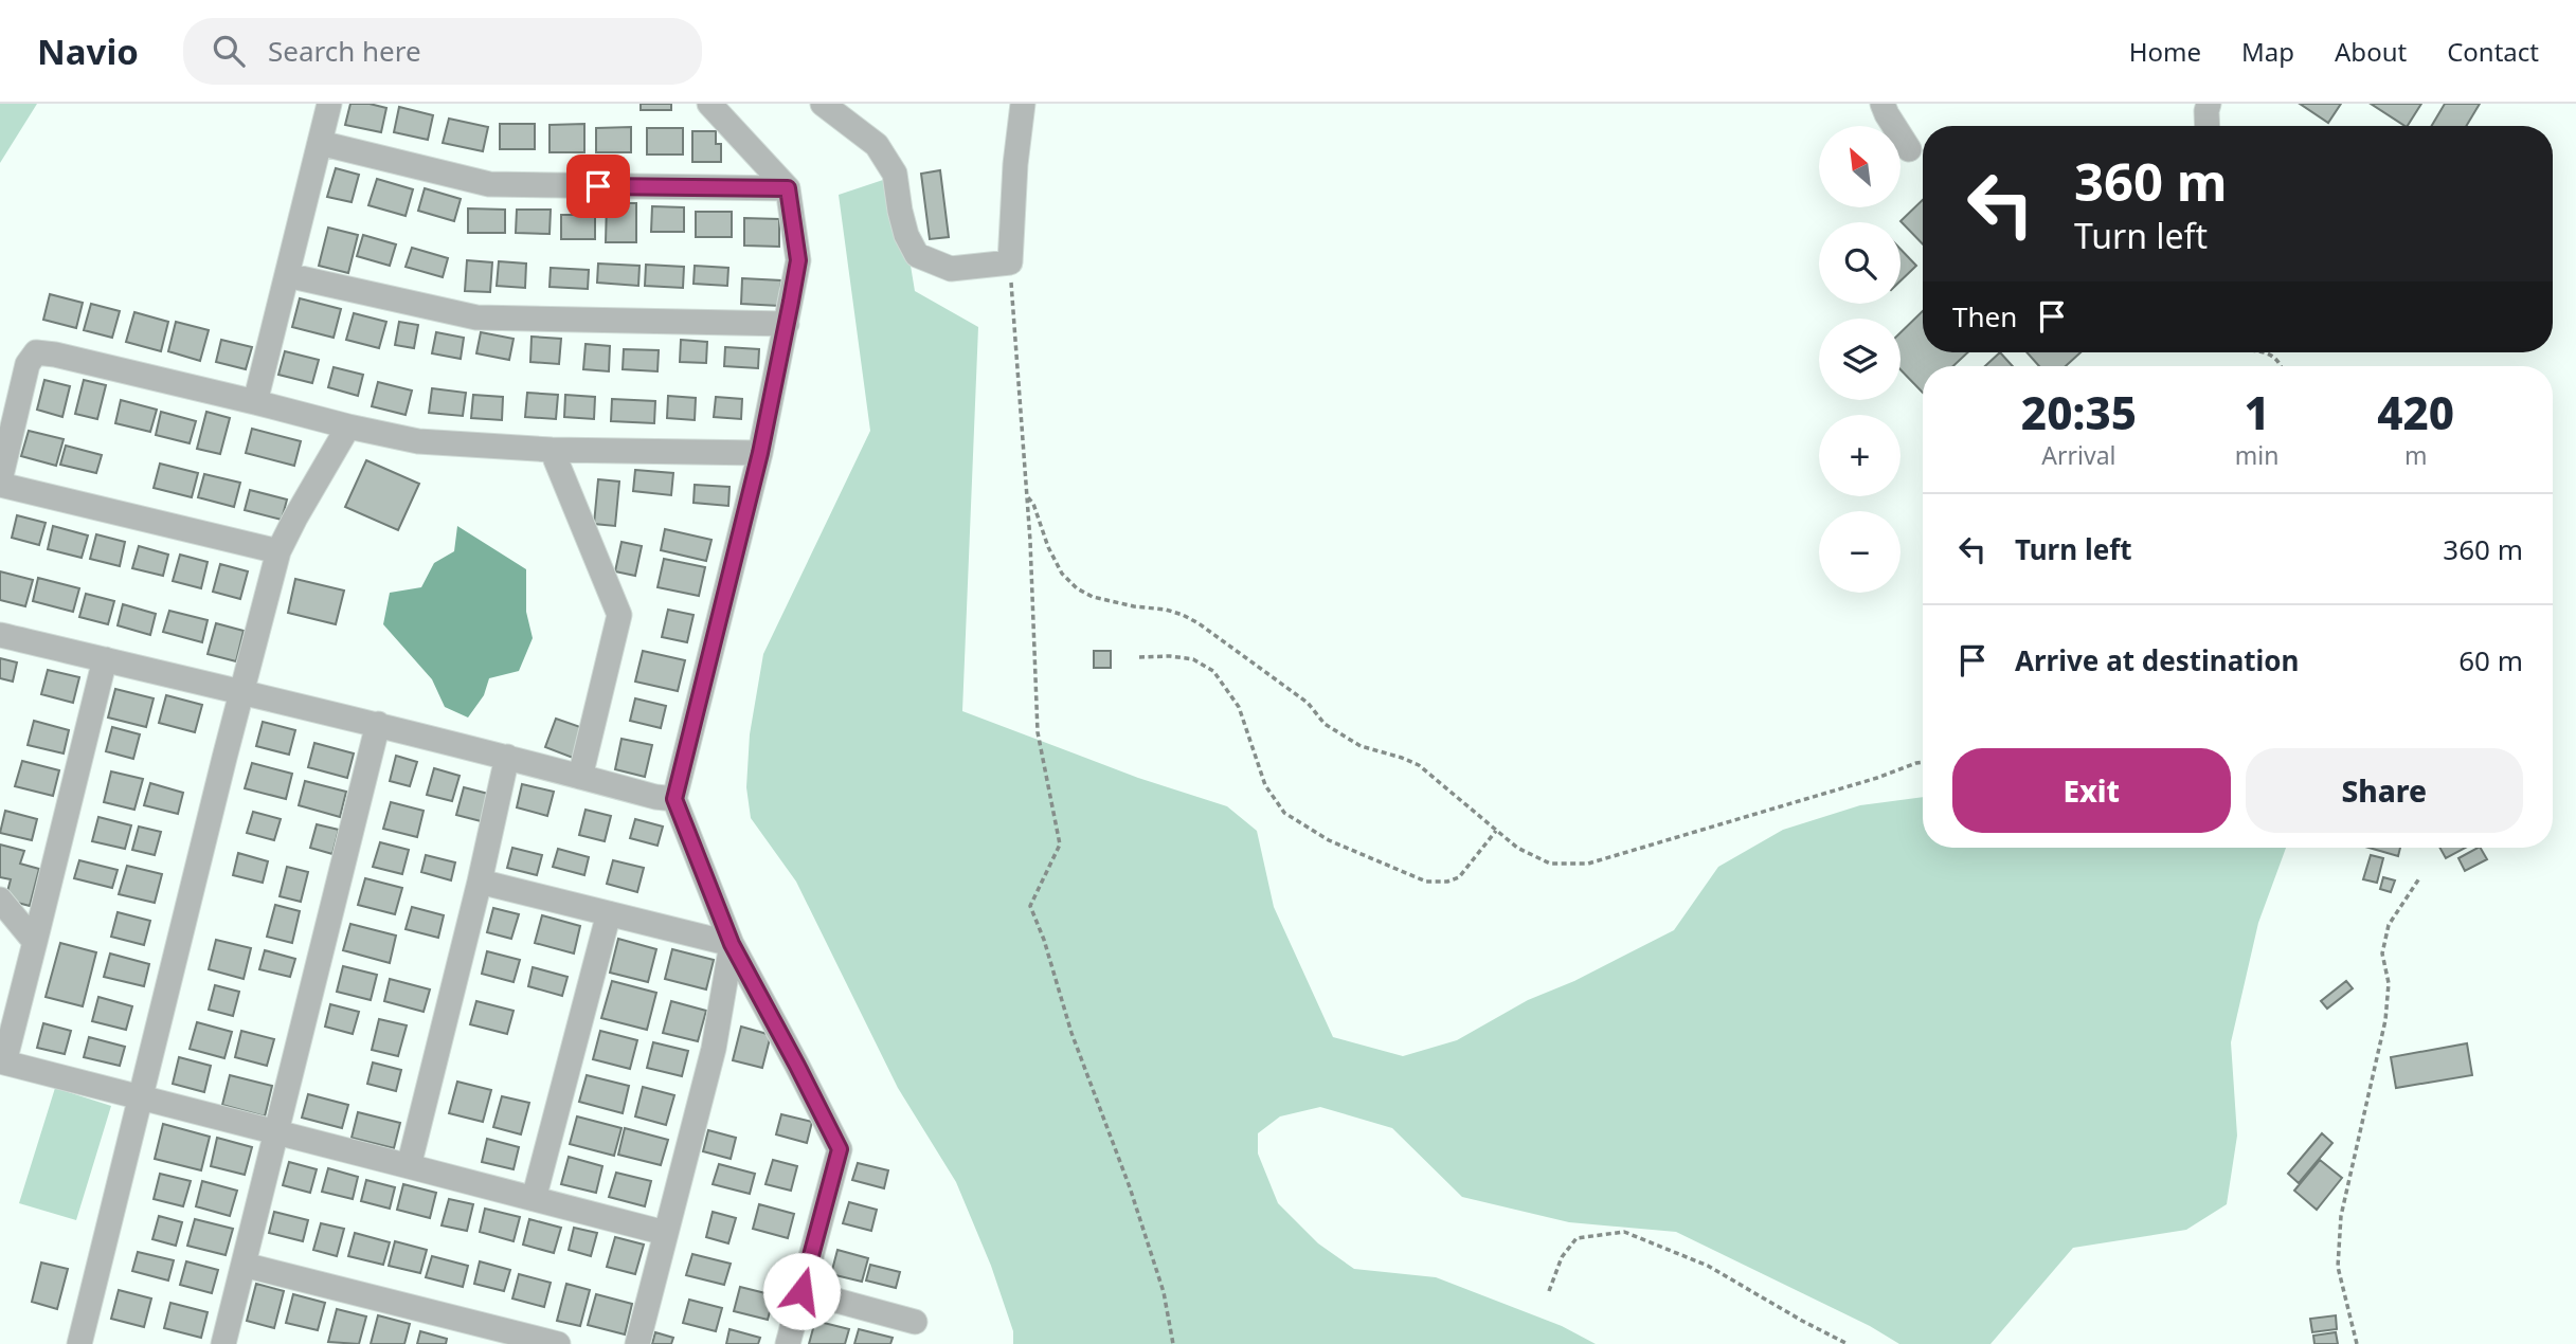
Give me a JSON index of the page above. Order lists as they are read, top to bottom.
{
  "north": "top left",
  "page": {
    "header": "Navio",
    "search": "Search here",
    "nav": [
      "Home",
      "Map",
      "About",
      "Contact"
    ],
    "map_buttons": ["+", "−"],
    "turn": ["360 m", "Turn left"],
    "then": "Then",
    "eta": [
      "20:35",
      "Arrival",
      "1",
      "min",
      "420",
      "m"
    ],
    "list": [
      {
        "name": "Turn left",
        "value": "360 m"
      },
      {
        "name": "Arrive at destination",
        "value": "60 m"
      }
    ],
    "buttons": ["Exit", "Share"]
  }
}
